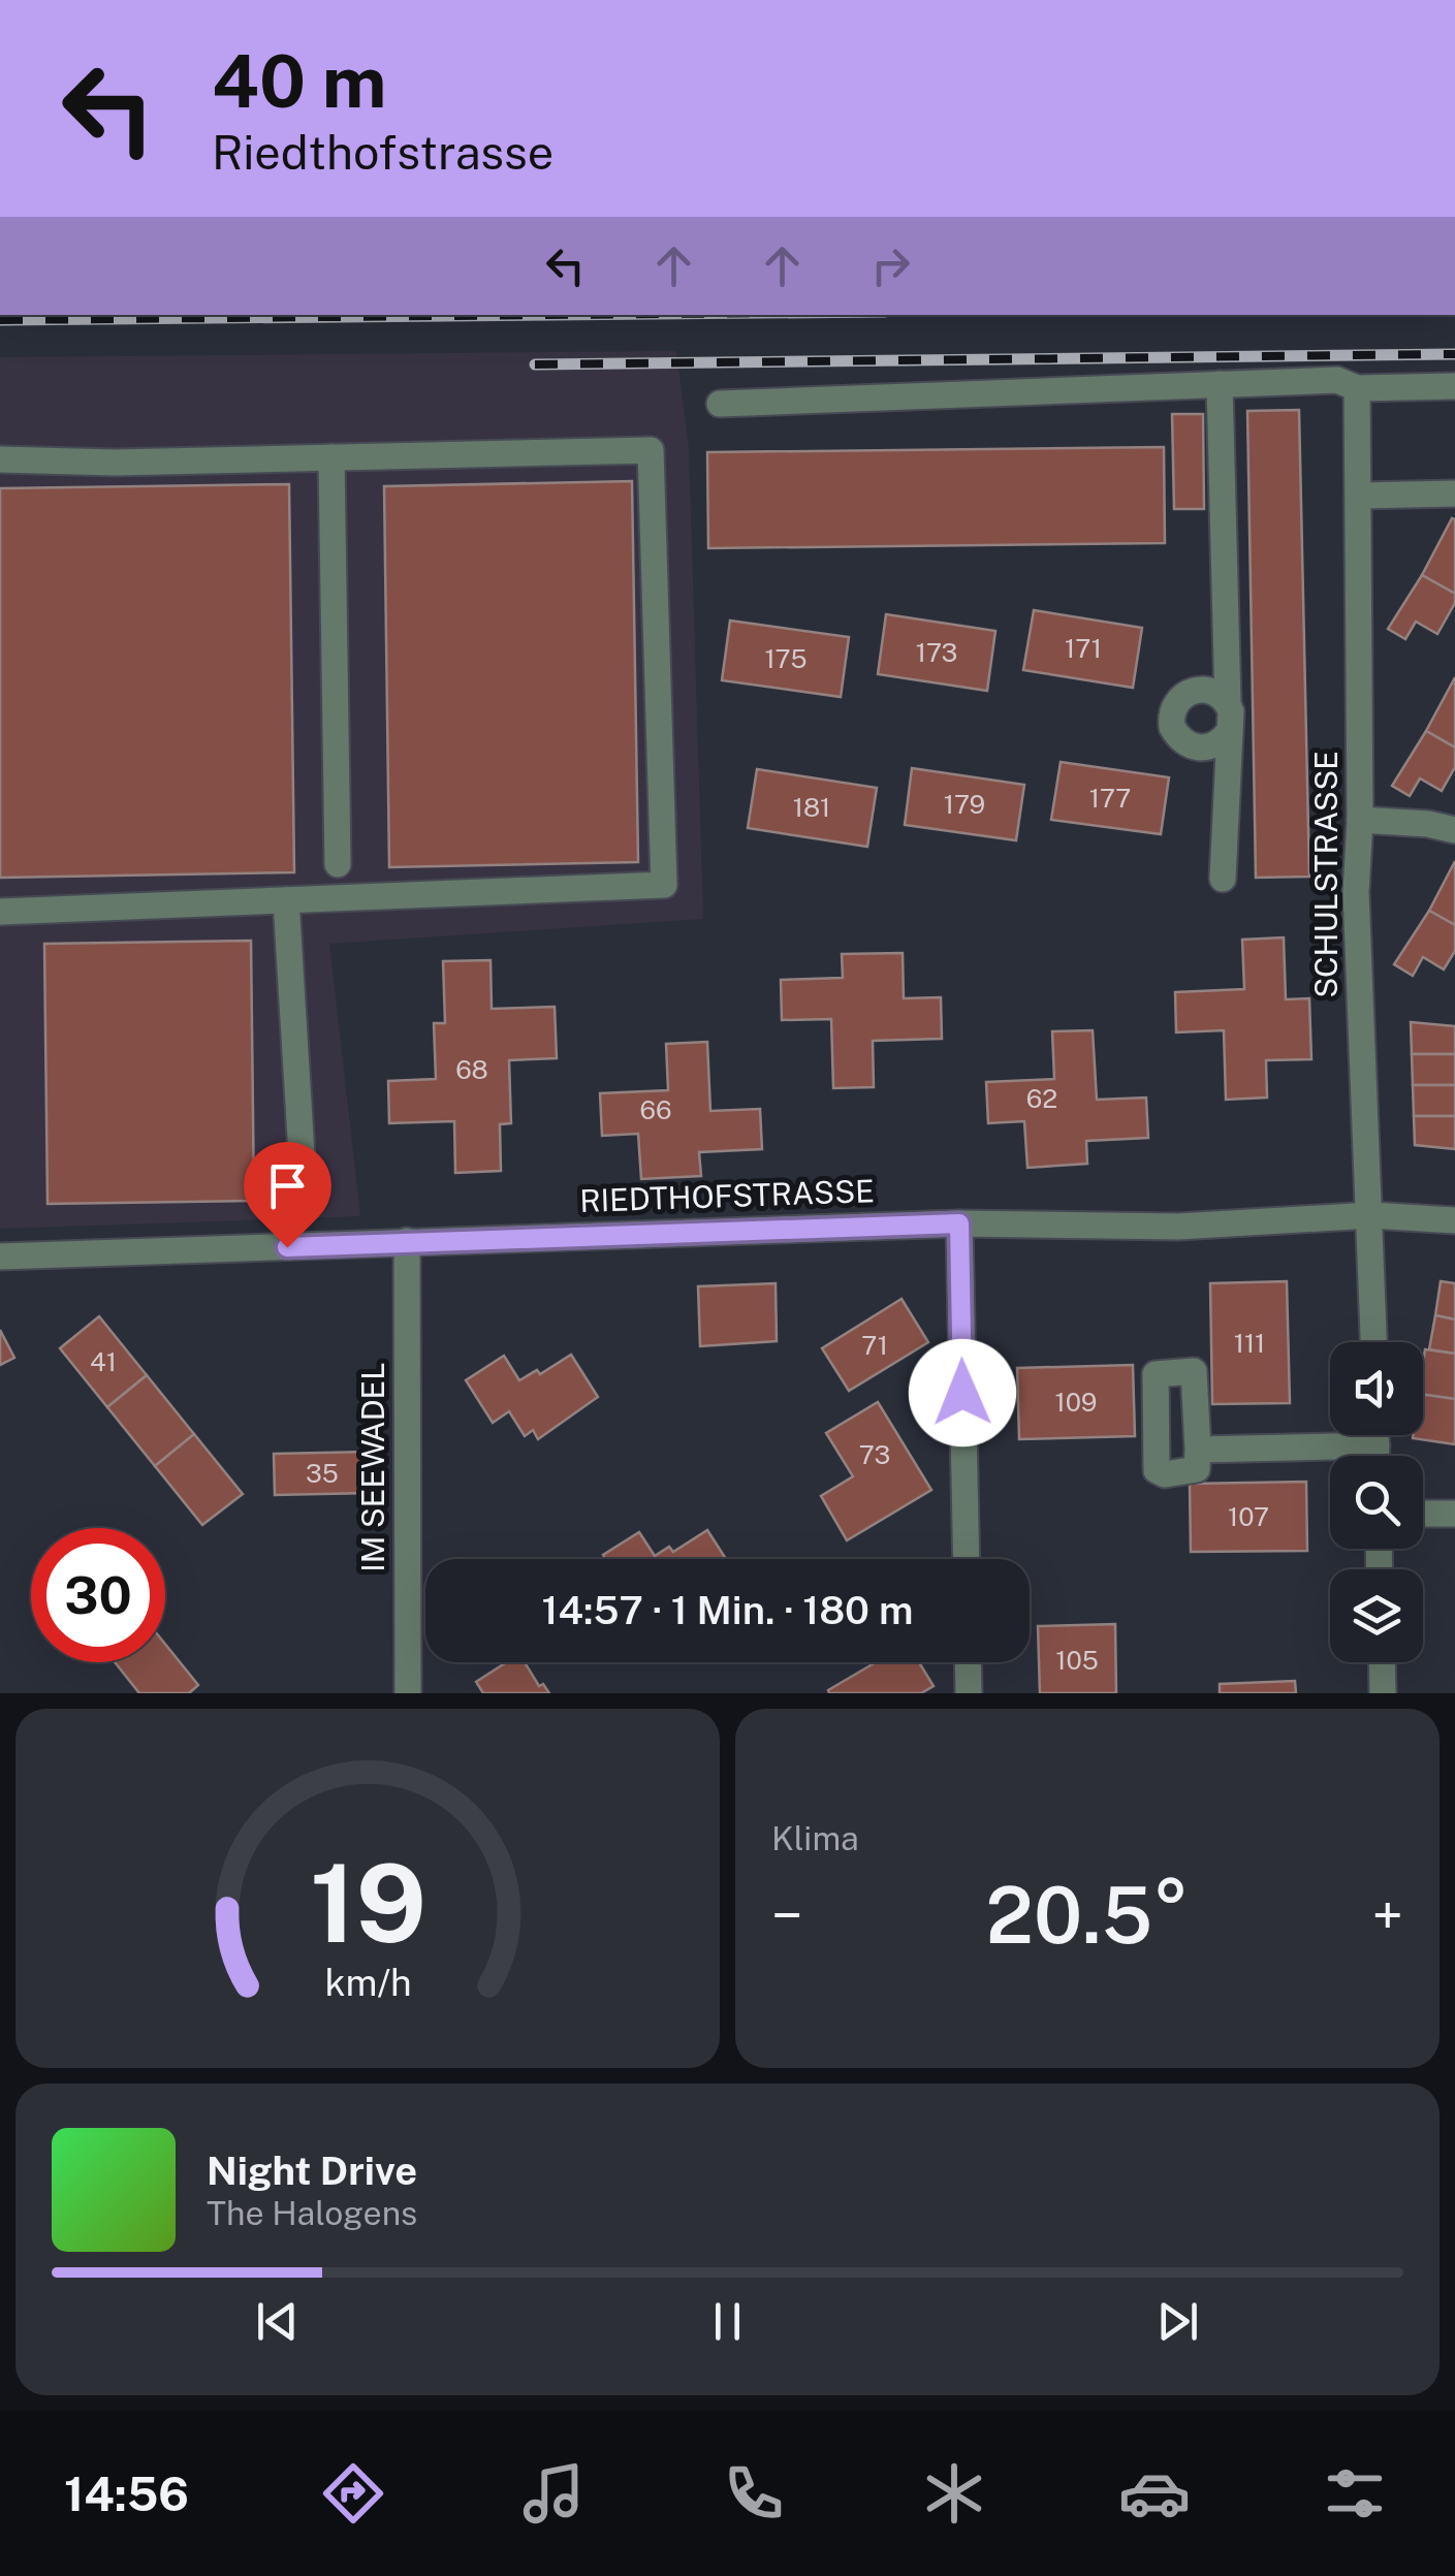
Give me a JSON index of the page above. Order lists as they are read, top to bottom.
{
  "streets": {
    "street": ["SCHULSTRASSE", "RIEDTHOFSTRASSE", "IM SEEWADEL"]
  },
  "crossings": [
    ["SCHULSTRASSE", "RIEDTHOFSTRASSE"],
    ["RIEDTHOFSTRASSE", "IM SEEWADEL"]
  ],
  "house_numbers": [
    "171",
    "173",
    "175",
    "177",
    "179",
    "181",
    "68",
    "62",
    "66",
    "111",
    "71",
    "41",
    "109",
    "73",
    "35",
    "107",
    "105"
  ],
  "page": {
    "turn": ["40 m", "Riedthofstrasse"],
    "limit": "30",
    "trip": "14:57 · 1 Min. · 180 m",
    "tile": "Klima",
    "heat": ["−", "20.5°", "+"],
    "song": ["Night Drive", "The Halogens"],
    "tabs": "14:56",
    "gauge": ["19", "km/h"]
  }
}
